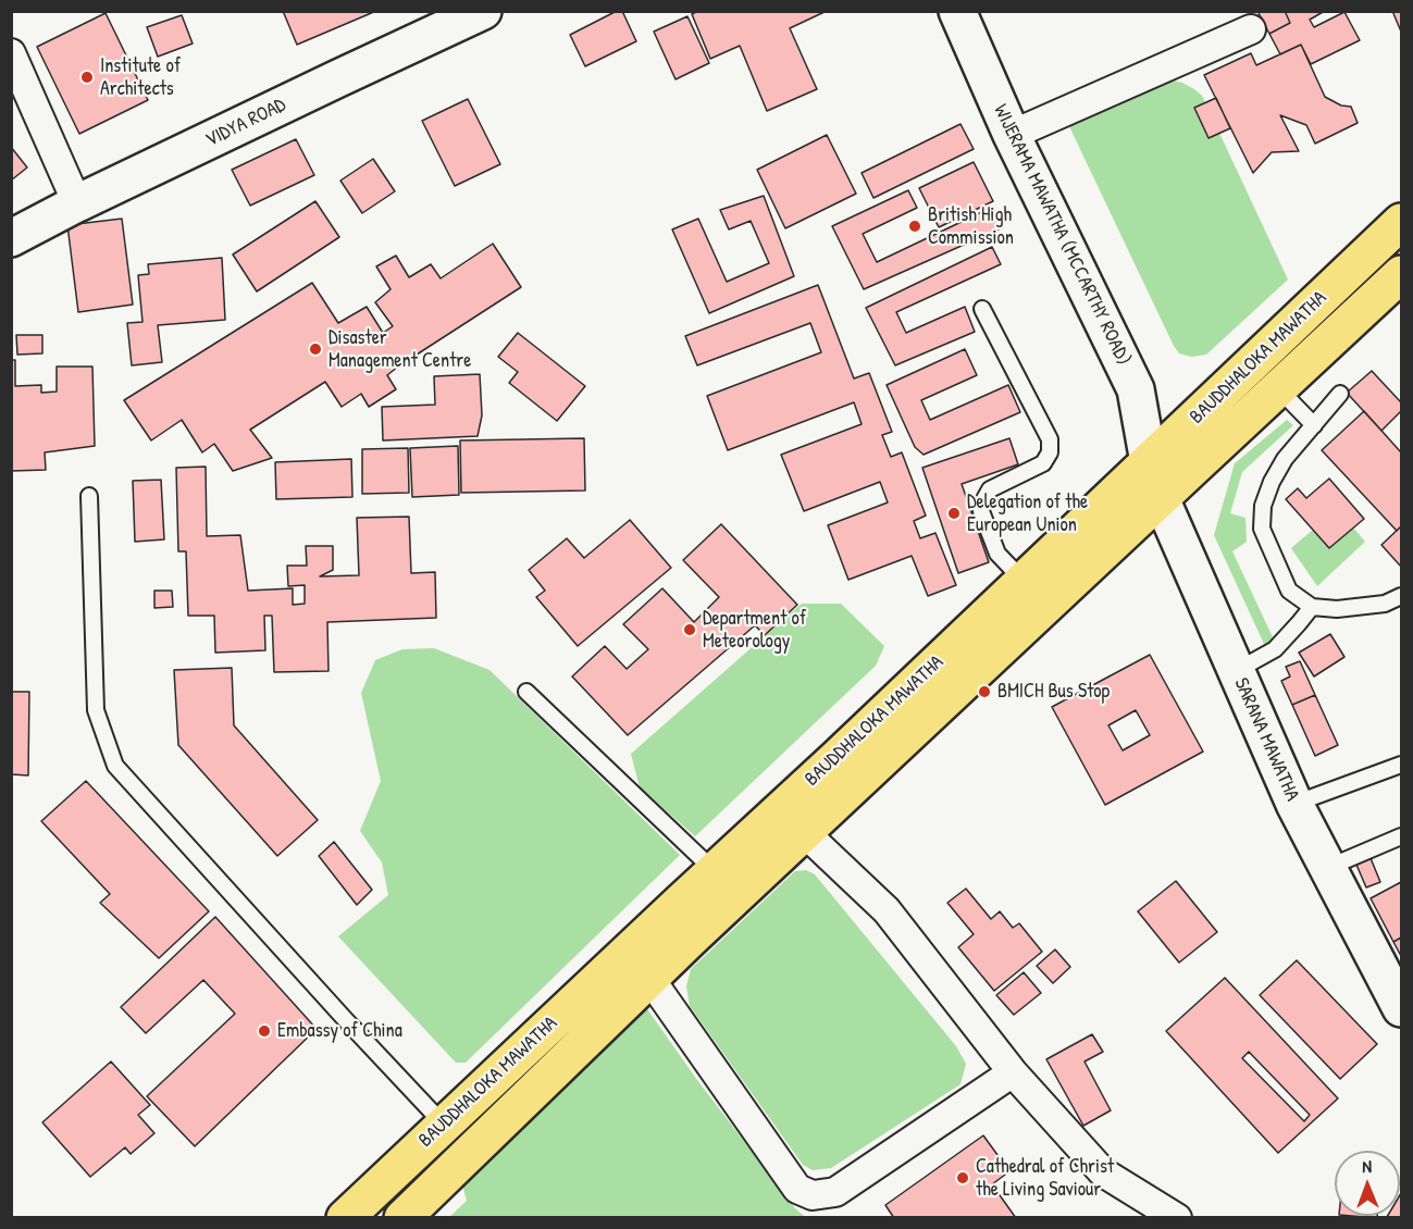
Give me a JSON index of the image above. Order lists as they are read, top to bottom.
{
  "streets": {
    "main road": ["BAUDDHALOKA MAWATHA"],
    "street": ["VIDYA ROAD", "WIJERAMA MAWATHA (MCCARTHY ROAD)", "SARANA MAWATHA"]
  },
  "crossings": [
    ["WIJERAMA MAWATHA (MCCARTHY ROAD)", "BAUDDHALOKA MAWATHA"],
    ["WIJERAMA MAWATHA (MCCARTHY ROAD)", "SARANA MAWATHA"],
    ["BAUDDHALOKA MAWATHA", "SARANA MAWATHA"]
  ],
  "places": [
    "Institute of Architects",
    "British High Commission",
    "Disaster Management Centre",
    "Delegation of the European Union",
    "Department of Meteorology",
    "BMICH Bus Stop",
    "Embassy of China",
    "Cathedral of Christ the Living Saviour"
  ],
  "north": "top"
}
